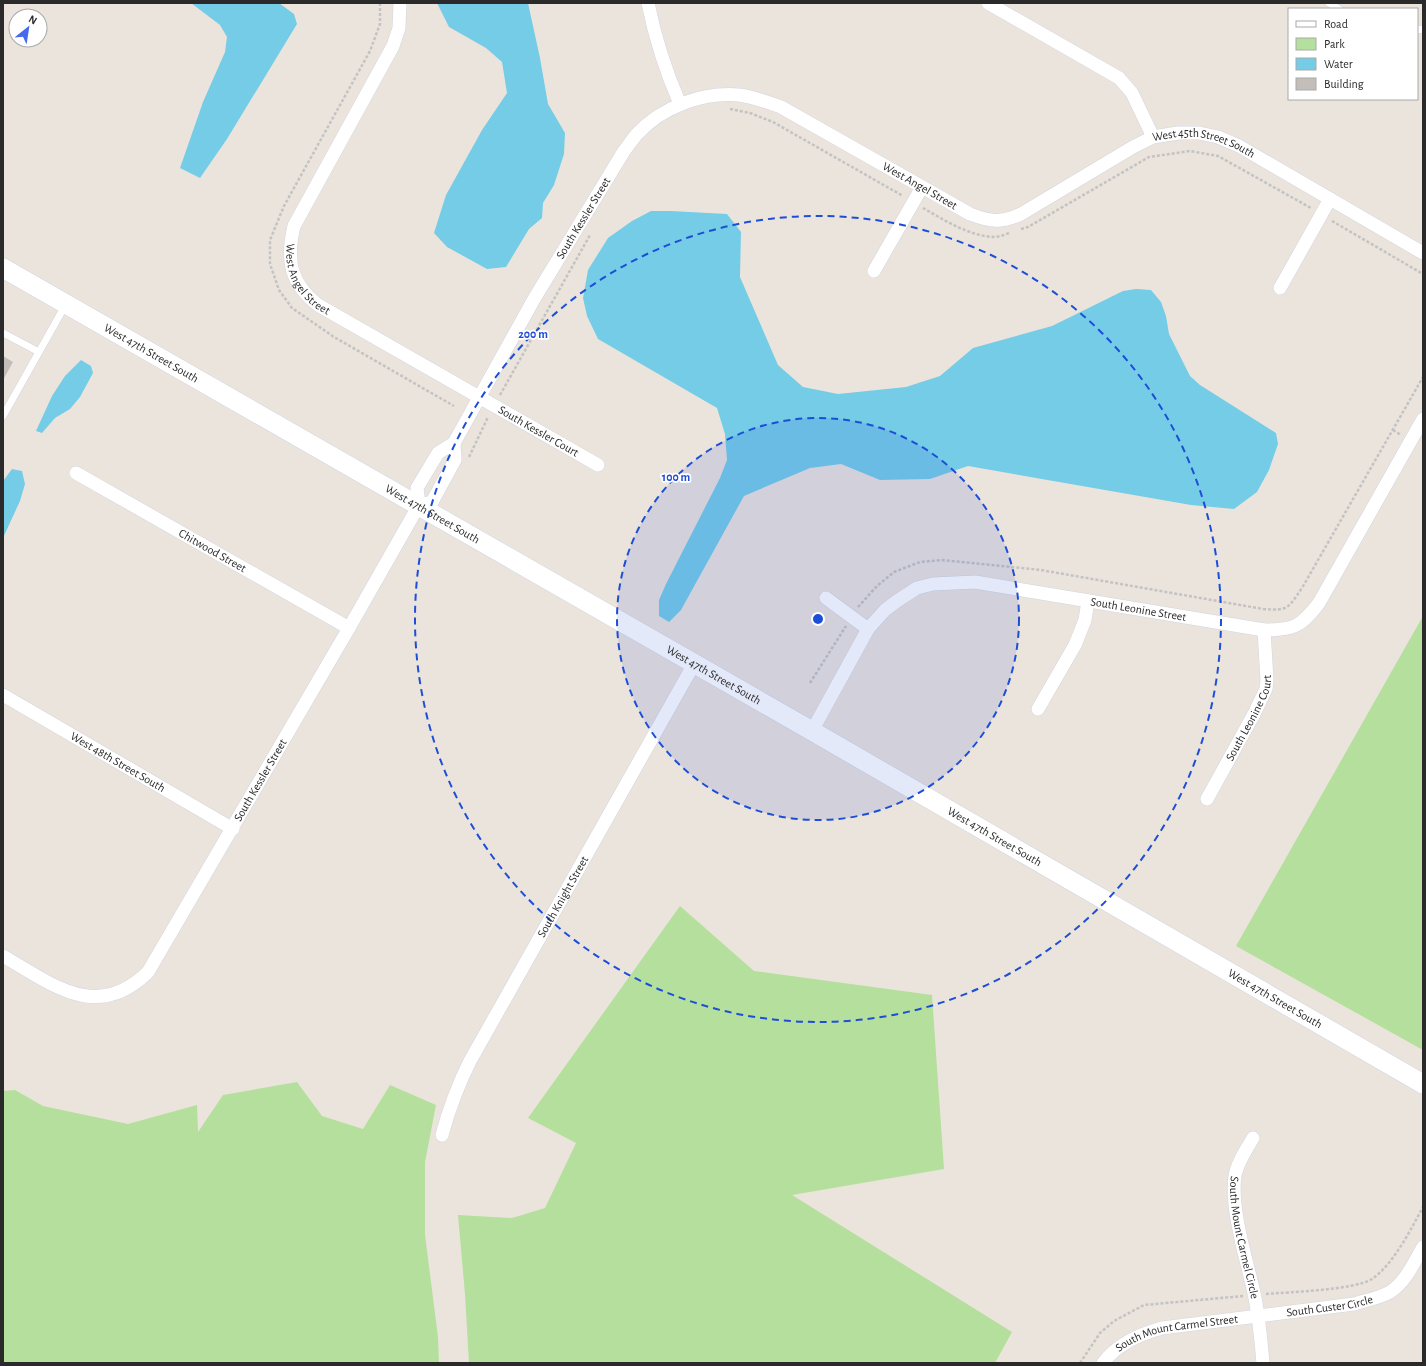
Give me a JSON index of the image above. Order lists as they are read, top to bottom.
{
  "streets": {
    "street": [
      "West 45th Street South",
      "West Angel Street",
      "South Kessler Street",
      "West 47th Street South",
      "South Kessler Court",
      "Chitwood Street",
      "South Leonine Street",
      "South Leonine Court",
      "West 48th Street South",
      "South Knight Street",
      "South Mount Carmel Circle",
      "South Custer Circle",
      "South Mount Carmel Street"
    ]
  },
  "crossings": [
    ["West 45th Street South", "West Angel Street"],
    ["West Angel Street", "South Kessler Street"],
    ["West Angel Street", "South Kessler Court"],
    ["South Kessler Street", "West 47th Street South"],
    ["South Kessler Street", "South Kessler Court"],
    ["South Kessler Street", "Chitwood Street"],
    ["South Kessler Street", "West 48th Street South"],
    ["West 47th Street South", "South Leonine Street"],
    ["West 47th Street South", "South Knight Street"],
    ["South Leonine Street", "South Leonine Court"],
    ["South Mount Carmel Circle", "South Custer Circle"],
    ["South Mount Carmel Circle", "South Mount Carmel Street"],
    ["South Custer Circle", "South Mount Carmel Street"]
  ],
  "legend": [
    "Road",
    "Park",
    "Water",
    "Building"
  ],
  "north": "top right",
  "rings": ["200 m", "100 m"]
}
